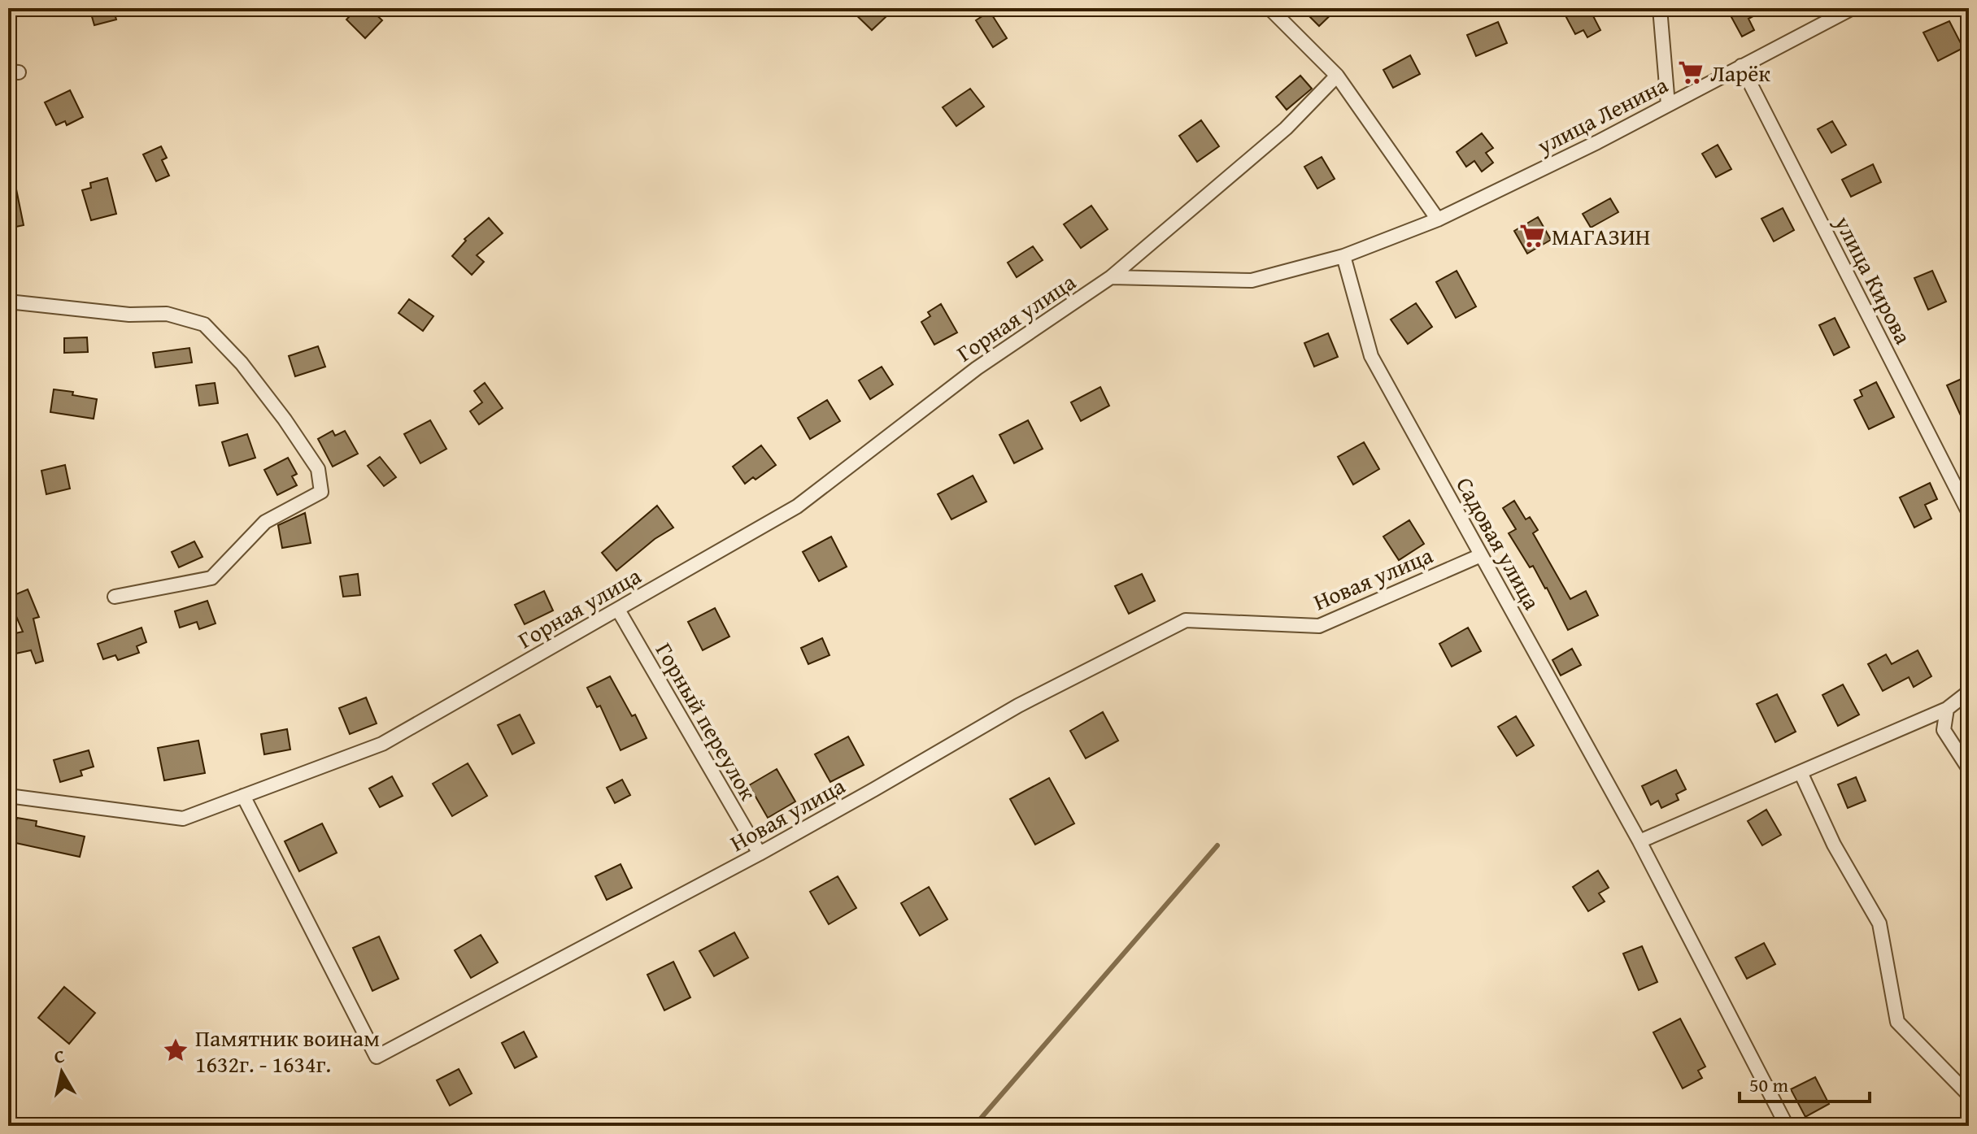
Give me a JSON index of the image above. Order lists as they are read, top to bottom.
{
  "streets": {
    "street": [
      "улица Ленина",
      "улица Кирова",
      "Горная улица",
      "Садовая улица",
      "Новая улица",
      "Горный переулок"
    ]
  },
  "crossings": [
    ["улица Ленина", "улица Кирова"],
    ["улица Ленина", "Горная улица"],
    ["улица Ленина", "Садовая улица"],
    ["Горная улица", "Новая улица"],
    ["Горная улица", "Горный переулок"],
    ["Садовая улица", "Новая улица"],
    ["Новая улица", "Горный переулок"]
  ],
  "places": {
    "supermarket": ["Ларёк", "МАГАЗИН"],
    "place": ["Памятник воинам 1632г. - 1634г."]
  },
  "scale_bar": "50 m",
  "north": "top"
}
